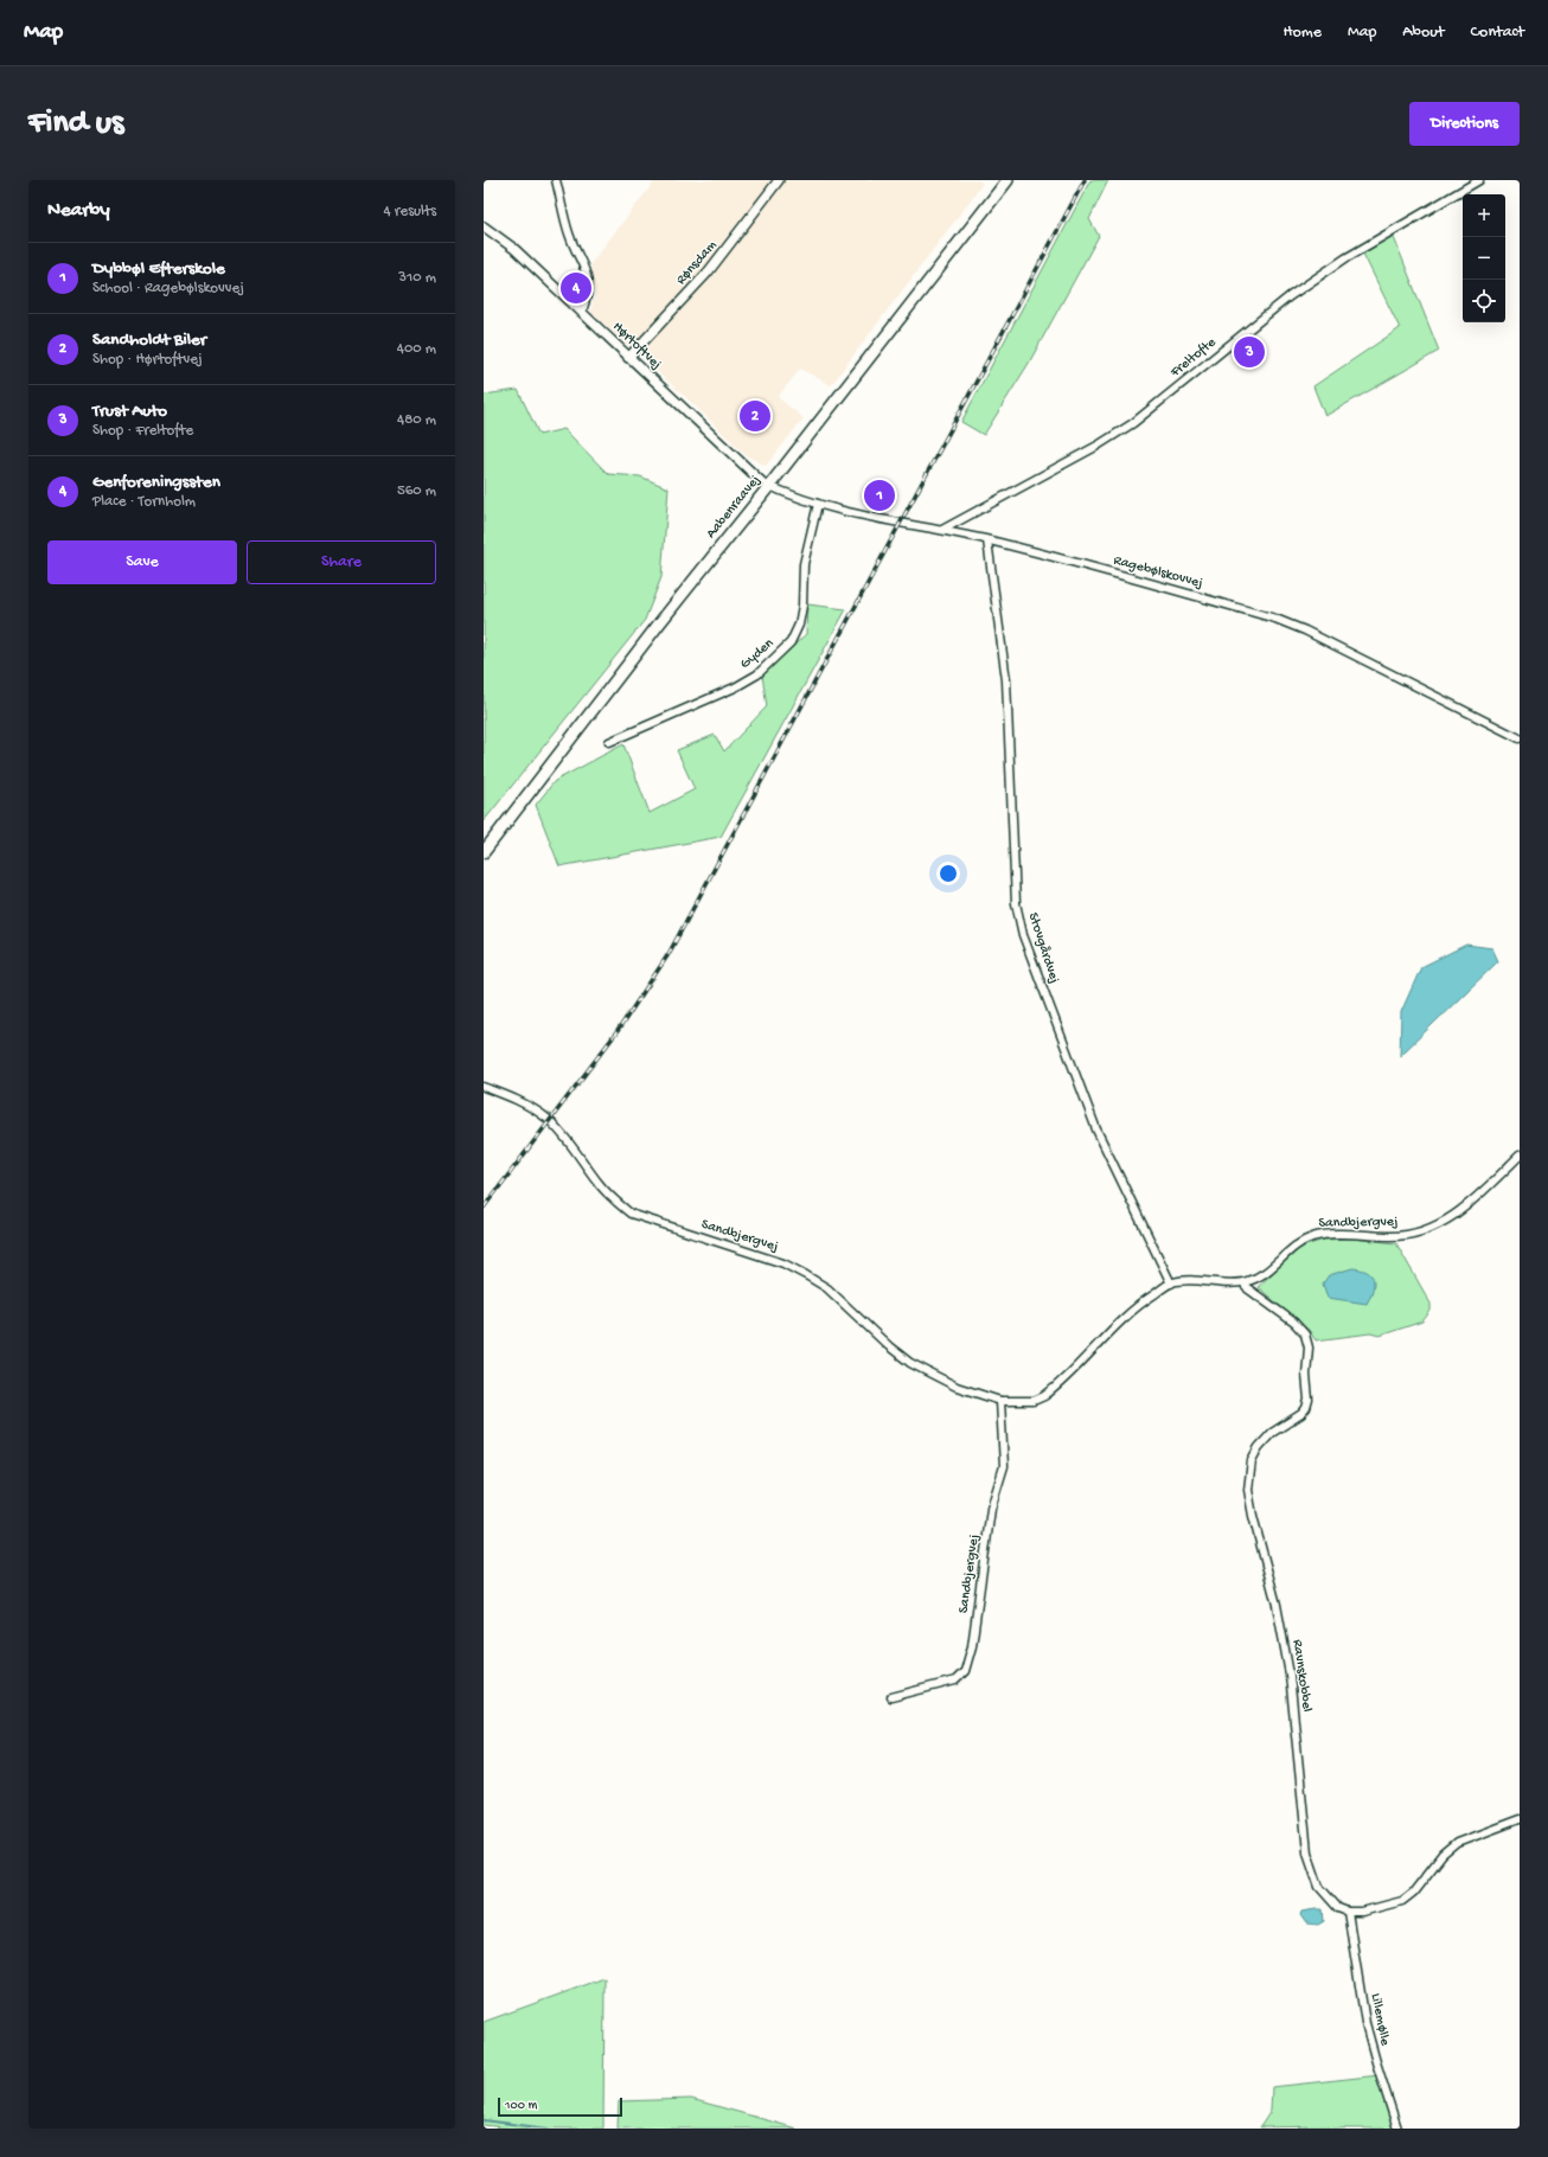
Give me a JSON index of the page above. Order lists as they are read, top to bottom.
{
  "streets": {
    "main road": ["Aabenraavej"],
    "street": [
      "Rønsdam",
      "Hørtoftvej",
      "Freltofte",
      "Ragebølskovvej",
      "Gyden",
      "Stovgårdvej",
      "Sandbjergvej",
      "Ravnskobbel",
      "Lillemølle"
    ]
  },
  "crossings": [
    ["Rønsdam", "Hørtoftvej"],
    ["Hørtoftvej", "Aabenraavej"],
    ["Hørtoftvej", "Ragebølskovvej"],
    ["Freltofte", "Ragebølskovvej"],
    ["Aabenraavej", "Ragebølskovvej"],
    ["Ragebølskovvej", "Gyden"],
    ["Ragebølskovvej", "Stovgårdvej"],
    ["Stovgårdvej", "Sandbjergvej"],
    ["Sandbjergvej", "Ravnskobbel"],
    ["Ravnskobbel", "Lillemølle"]
  ],
  "scale_bar": "100 m",
  "page": {
    "header": "Map",
    "nav": [
      "Home",
      "Map",
      "About",
      "Contact"
    ],
    "buttons": [
      "Directions",
      ["Save", "Share"]
    ],
    "title": "Find us",
    "heading": ["Nearby", "4 results"],
    "map_buttons": ["+", "−"],
    "list": [
      {
        "mark": "1",
        "name": "Dybbøl Efterskole",
        "note": "School · Ragebølskovvej",
        "value": "310 m"
      },
      {
        "mark": "2",
        "name": "Sandholdt Biler",
        "note": "Shop · Hørtoftvej",
        "value": "400 m"
      },
      {
        "mark": "3",
        "name": "Trust Auto",
        "note": "Shop · Freltofte",
        "value": "480 m"
      },
      {
        "mark": "4",
        "name": "Genforeningssten",
        "note": "Place · Tornholm",
        "value": "560 m"
      }
    ],
    "pins": [
      "4",
      "3",
      "2",
      "1"
    ],
    "scale": "100 m"
  }
}
